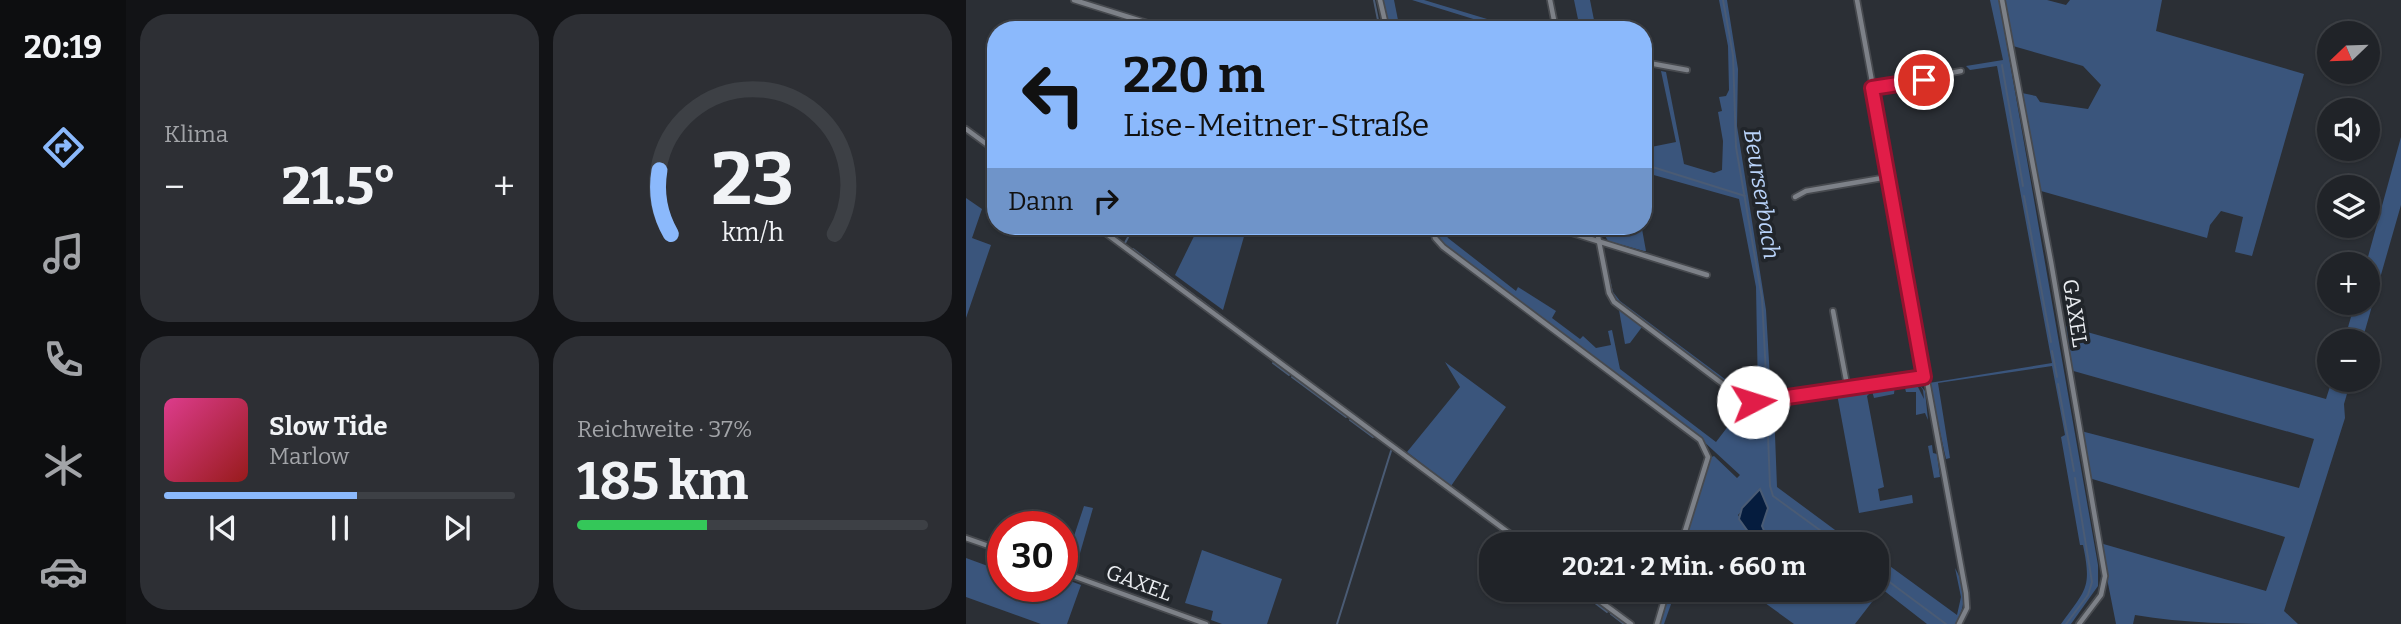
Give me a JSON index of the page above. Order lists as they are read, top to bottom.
{
  "streets": {
    "street": ["GAXEL"]
  },
  "water": ["Beurserbach"],
  "north": "bottom left",
  "page": {
    "tabs": "20:19",
    "tile": [
      "Klima",
      ["Reichweite · 37%", "185 km"]
    ],
    "map_buttons": ["+", "−"],
    "turn": ["220 m", "Lise-Meitner-Straße"],
    "heat": ["−", "21.5°", "+"],
    "then": "Dann",
    "song": ["Slow Tide", "Marlow"],
    "limit": "30",
    "trip": "20:21 · 2 Min. · 660 m",
    "gauge": ["23", "km/h"]
  }
}
